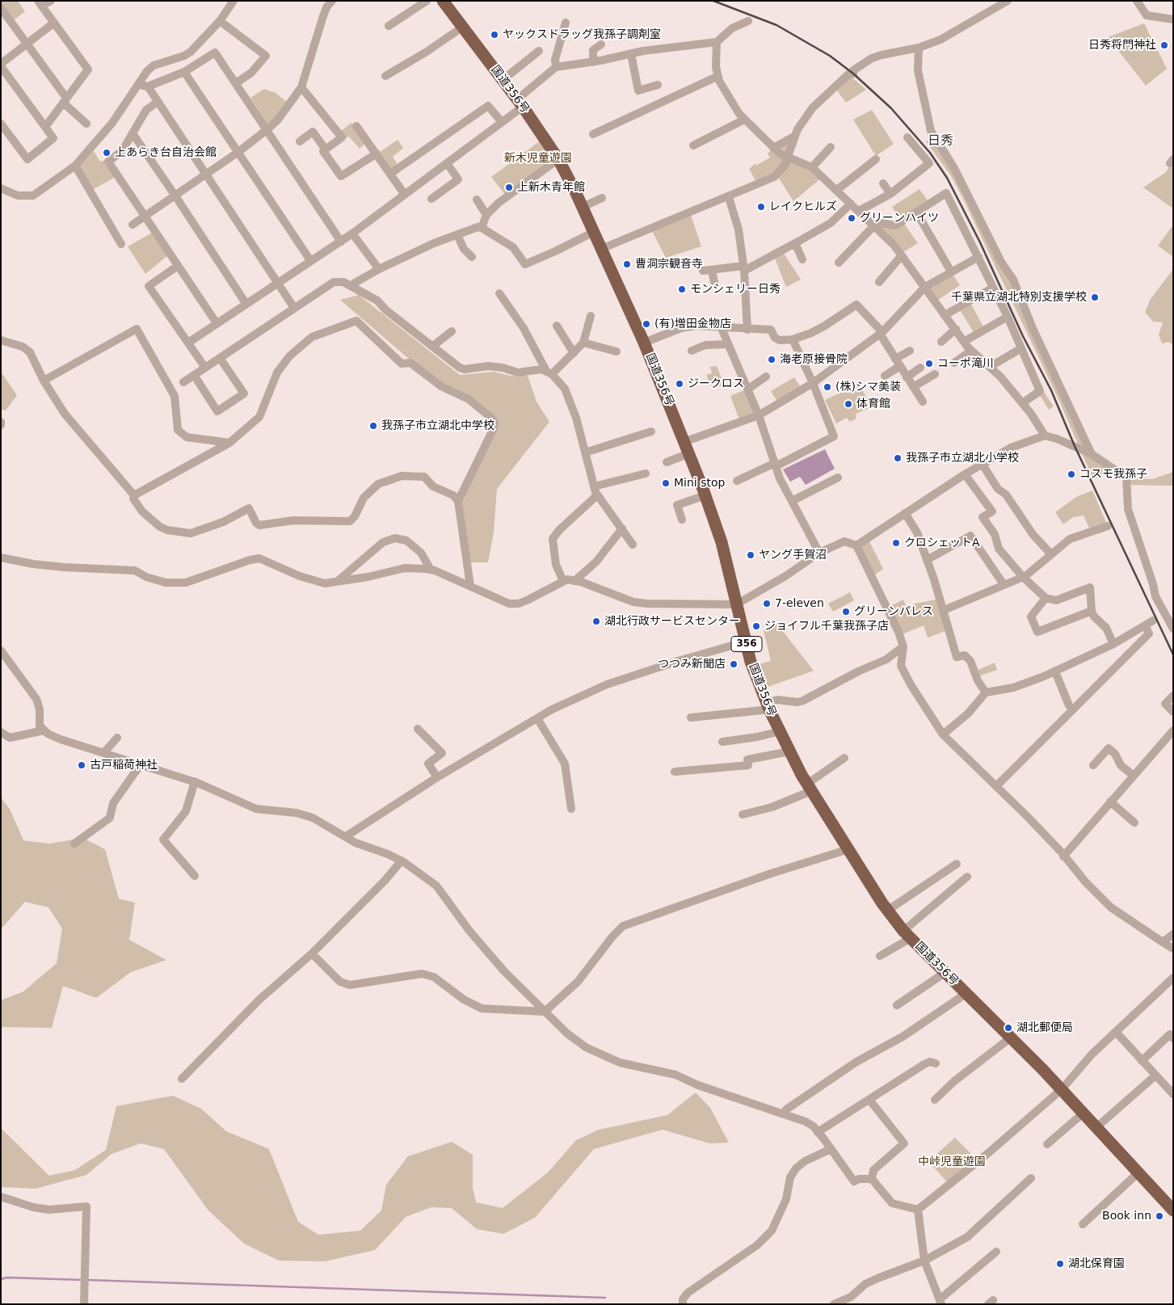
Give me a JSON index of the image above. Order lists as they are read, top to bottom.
{
  "streets": {
    "highway": ["国道356号", "356"]
  },
  "districts": ["日秀"],
  "parks": ["新木児童遊園", "中峠児童遊園"],
  "places": [
    "ヤックスドラッグ我孫子調剤室",
    "日秀将門神社",
    "上あらき台自治会館",
    "上新木青年館",
    "レイクヒルズ",
    "グリーンハイツ",
    "曹洞宗観音寺",
    "モンシェリー日秀",
    "千葉県立湖北特別支援学校",
    "(有)増田金物店",
    "海老原接骨院",
    "コーポ滝川",
    "ジークロス",
    "(株)シマ美装",
    "体育館",
    "我孫子市立湖北中学校",
    "我孫子市立湖北小学校",
    "コスモ我孫子",
    "Mini stop",
    "クロシェットA",
    "ヤング手賀沼",
    "7-eleven",
    "グリーンパレス",
    "湖北行政サービスセンター",
    "ジョイフル千葉我孫子店",
    "つつみ新聞店",
    "古戸稲荷神社",
    "湖北郵便局",
    "Book inn",
    "湖北保育園"
  ]
}
